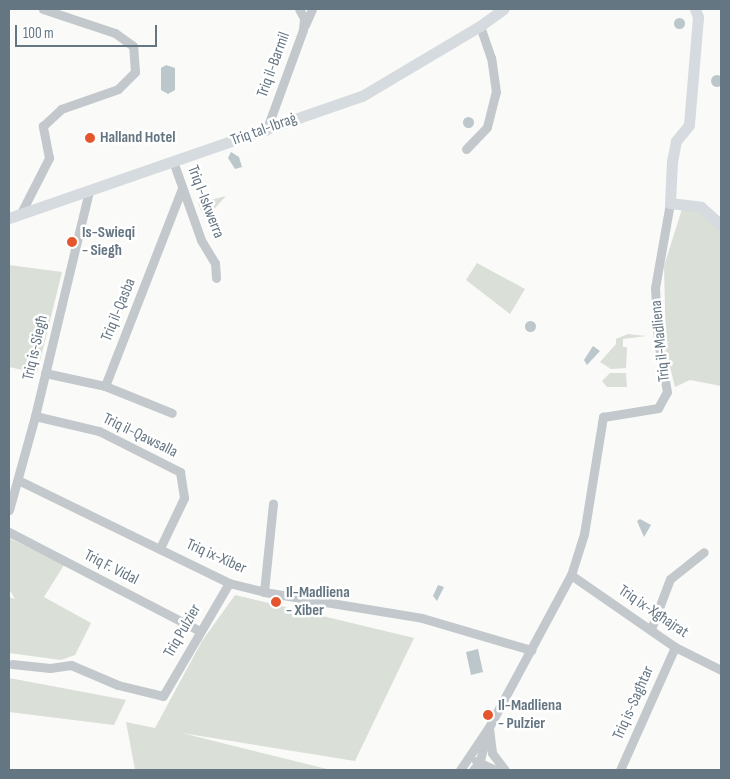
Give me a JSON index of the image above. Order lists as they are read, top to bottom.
{
  "streets": {
    "main road": ["Triq tal-Ibraġ", "Triq il-Madliena"],
    "street": [
      "Triq il-Barmil",
      "Triq l-Iskwerra",
      "Triq il-Qasba",
      "Triq is-Siegħ",
      "Triq il-Qawsalla",
      "Triq ix-Xiber",
      "Triq F. Vidal",
      "Triq ix-Xgħajrat",
      "Triq Pulzier",
      "Triq is-Sagħtar"
    ]
  },
  "crossings": [
    ["Triq il-Barmil", "Triq tal-Ibraġ"],
    ["Triq tal-Ibraġ", "Triq l-Iskwerra"],
    ["Triq tal-Ibraġ", "Triq is-Siegħ"],
    ["Triq l-Iskwerra", "Triq il-Qasba"],
    ["Triq il-Madliena", "Triq ix-Xiber"],
    ["Triq il-Madliena", "Triq ix-Xgħajrat"],
    ["Triq is-Siegħ", "Triq il-Qawsalla"],
    ["Triq is-Siegħ", "Triq ix-Xiber"],
    ["Triq il-Qawsalla", "Triq ix-Xiber"],
    ["Triq ix-Xiber", "Triq Pulzier"],
    ["Triq F. Vidal", "Triq Pulzier"],
    ["Triq ix-Xgħajrat", "Triq is-Sagħtar"]
  ],
  "places": [
    "Halland Hotel",
    "Is-Swieqi - Siegħ",
    "Il-Madliena - Xiber",
    "Il-Madliena - Pulzier"
  ],
  "scale_bar": "100 m"
}
